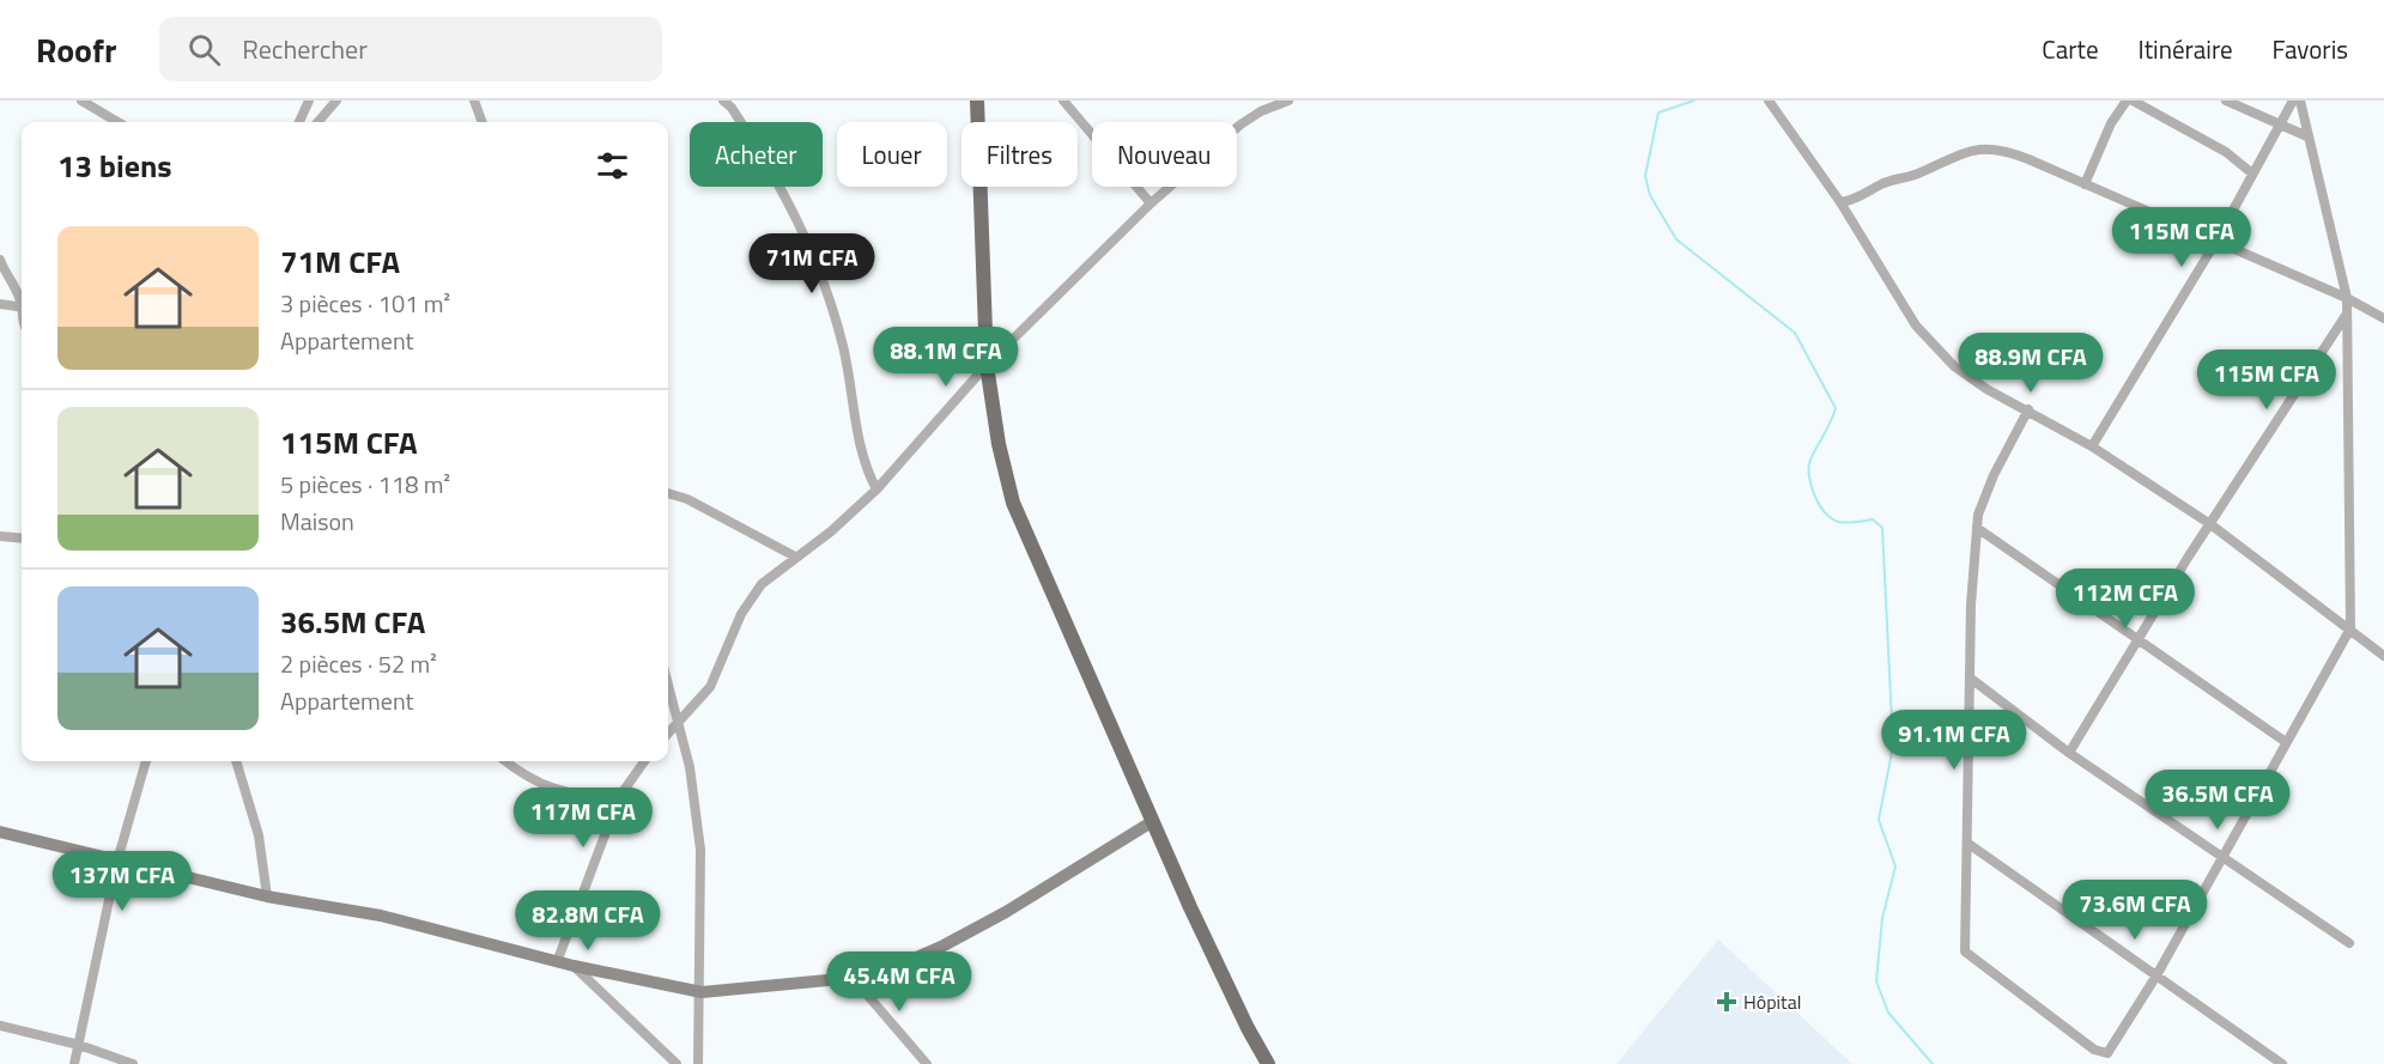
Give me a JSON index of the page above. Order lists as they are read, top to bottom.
{
  "places": {
    "health": ["Hôpital"]
  },
  "page": {
    "header": "Roofr",
    "search": "Rechercher",
    "nav": ["Carte", "Itinéraire", "Favoris"],
    "chip": [
      "Acheter",
      "Louer",
      "Filtres",
      "Nouveau"
    ],
    "heading": "13 biens",
    "price": [
      "115M CFA",
      "71M CFA",
      "88.1M CFA",
      "88.9M CFA",
      "115M CFA",
      "112M CFA",
      "91.1M CFA",
      "36.5M CFA",
      "117M CFA",
      "137M CFA",
      "73.6M CFA",
      "82.8M CFA",
      "45.4M CFA"
    ],
    "list": [
      {
        "name": "71M CFA",
        "note": "3 pièces · 101 m² · Appartement"
      },
      {
        "name": "115M CFA",
        "note": "5 pièces · 118 m² · Maison"
      },
      {
        "name": "36.5M CFA",
        "note": "2 pièces · 52 m² · Appartement"
      }
    ]
  }
}
